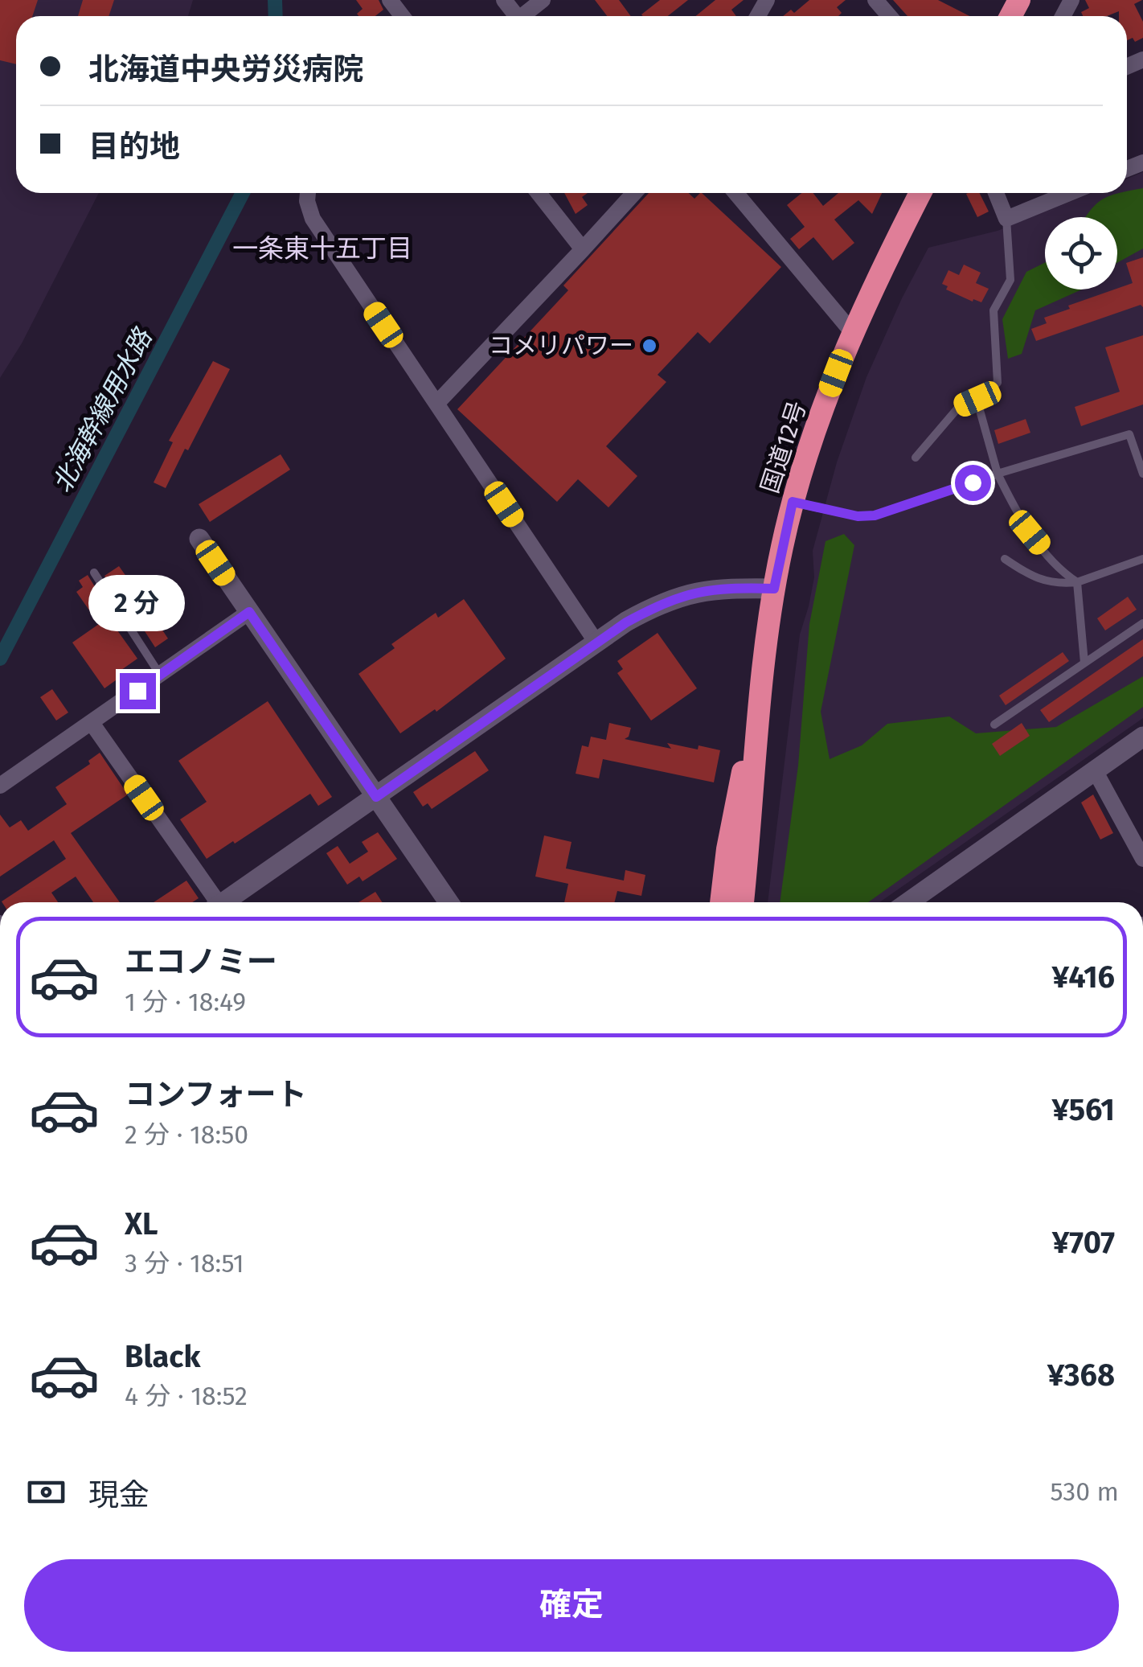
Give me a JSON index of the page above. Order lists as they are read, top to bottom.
{
  "streets": {
    "highway": ["国道12号"]
  },
  "districts": ["一条東十五丁目"],
  "water": ["北海幹線用水路"],
  "places": ["コメリパワー"],
  "page": {
    "banner": ["北海道中央労災病院", "目的地"],
    "bubble": "2 分",
    "list": [
      {
        "name": "エコノミー",
        "note": "1 分 · 18:49",
        "value": "¥416"
      },
      {
        "name": "コンフォート",
        "note": "2 分 · 18:50",
        "value": "¥561"
      },
      {
        "name": "XL",
        "note": "3 分 · 18:51",
        "value": "¥707"
      },
      {
        "name": "Black",
        "note": "4 分 · 18:52",
        "value": "¥368"
      }
    ],
    "pay": ["現金", "530 m"],
    "buttons": "確定"
  }
}
